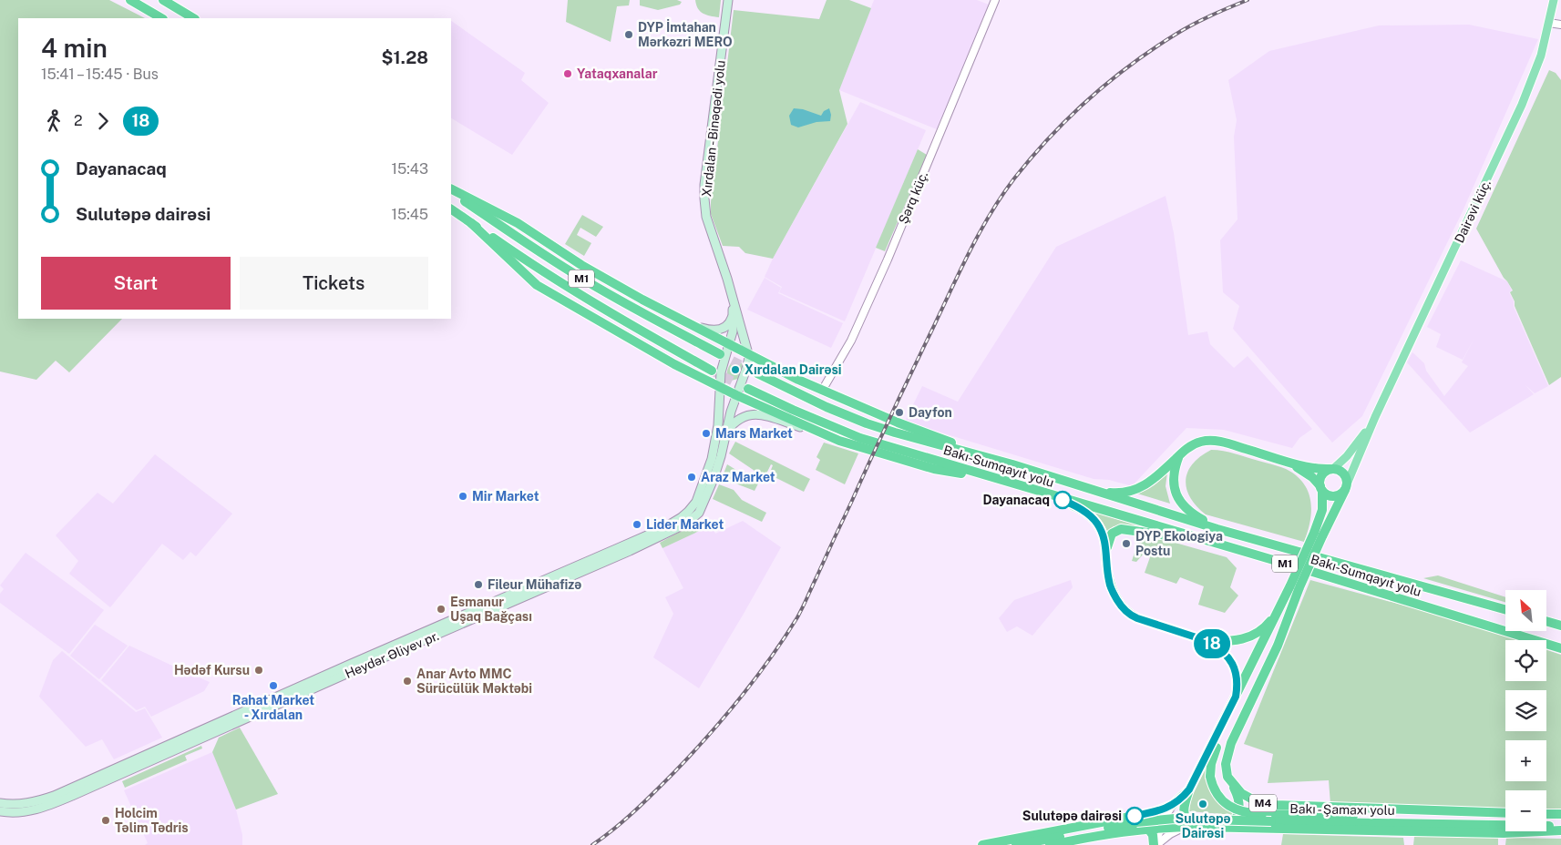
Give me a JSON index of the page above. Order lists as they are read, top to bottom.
{
  "streets": {
    "highway": [
      "M1",
      "Bakı-Sumqayıt yolu",
      "M4",
      "Bakı - Şamaxı yolu"
    ],
    "main road": ["Xırdalan - Binəqədi yolu", "Dairəvi küç.", "Heydər Əliyev pr."],
    "street": ["Şərq küç."]
  },
  "places": [
    "DYP İmtahan Mərkəzri MERO",
    "Yataqxanalar",
    "Xırdalan Dairəsi",
    "Dayfon",
    "Mars Market",
    "Araz Market",
    "Mir Market",
    "Dayanacaq",
    "Lider Market",
    "DYP Ekologiya Postu",
    "Fileur Mühafizə",
    "Esmanur Uşaq Bağçası",
    "Hədəf Kursu",
    "Anar Avto MMC Sürücülük Məktəbi",
    "Rahat Market - Xırdalan",
    "Sulutəpə Dairəsi",
    "Sulutəpə dairəsi",
    "Holcim Təlim Tədris"
  ],
  "lines": ["bus line 18"],
  "north": "top left",
  "page": {
    "on_map": "18",
    "heading": ["4 min", "15:41 – 15:45 · Bus", "$1.28"],
    "legs": ["2", "18"],
    "list": [
      {
        "name": "Dayanacaq",
        "value": "15:43"
      },
      {
        "name": "Sulutəpə dairəsi",
        "value": "15:45"
      }
    ],
    "buttons": ["Start", "Tickets"],
    "map_buttons": ["+", "−"]
  }
}
